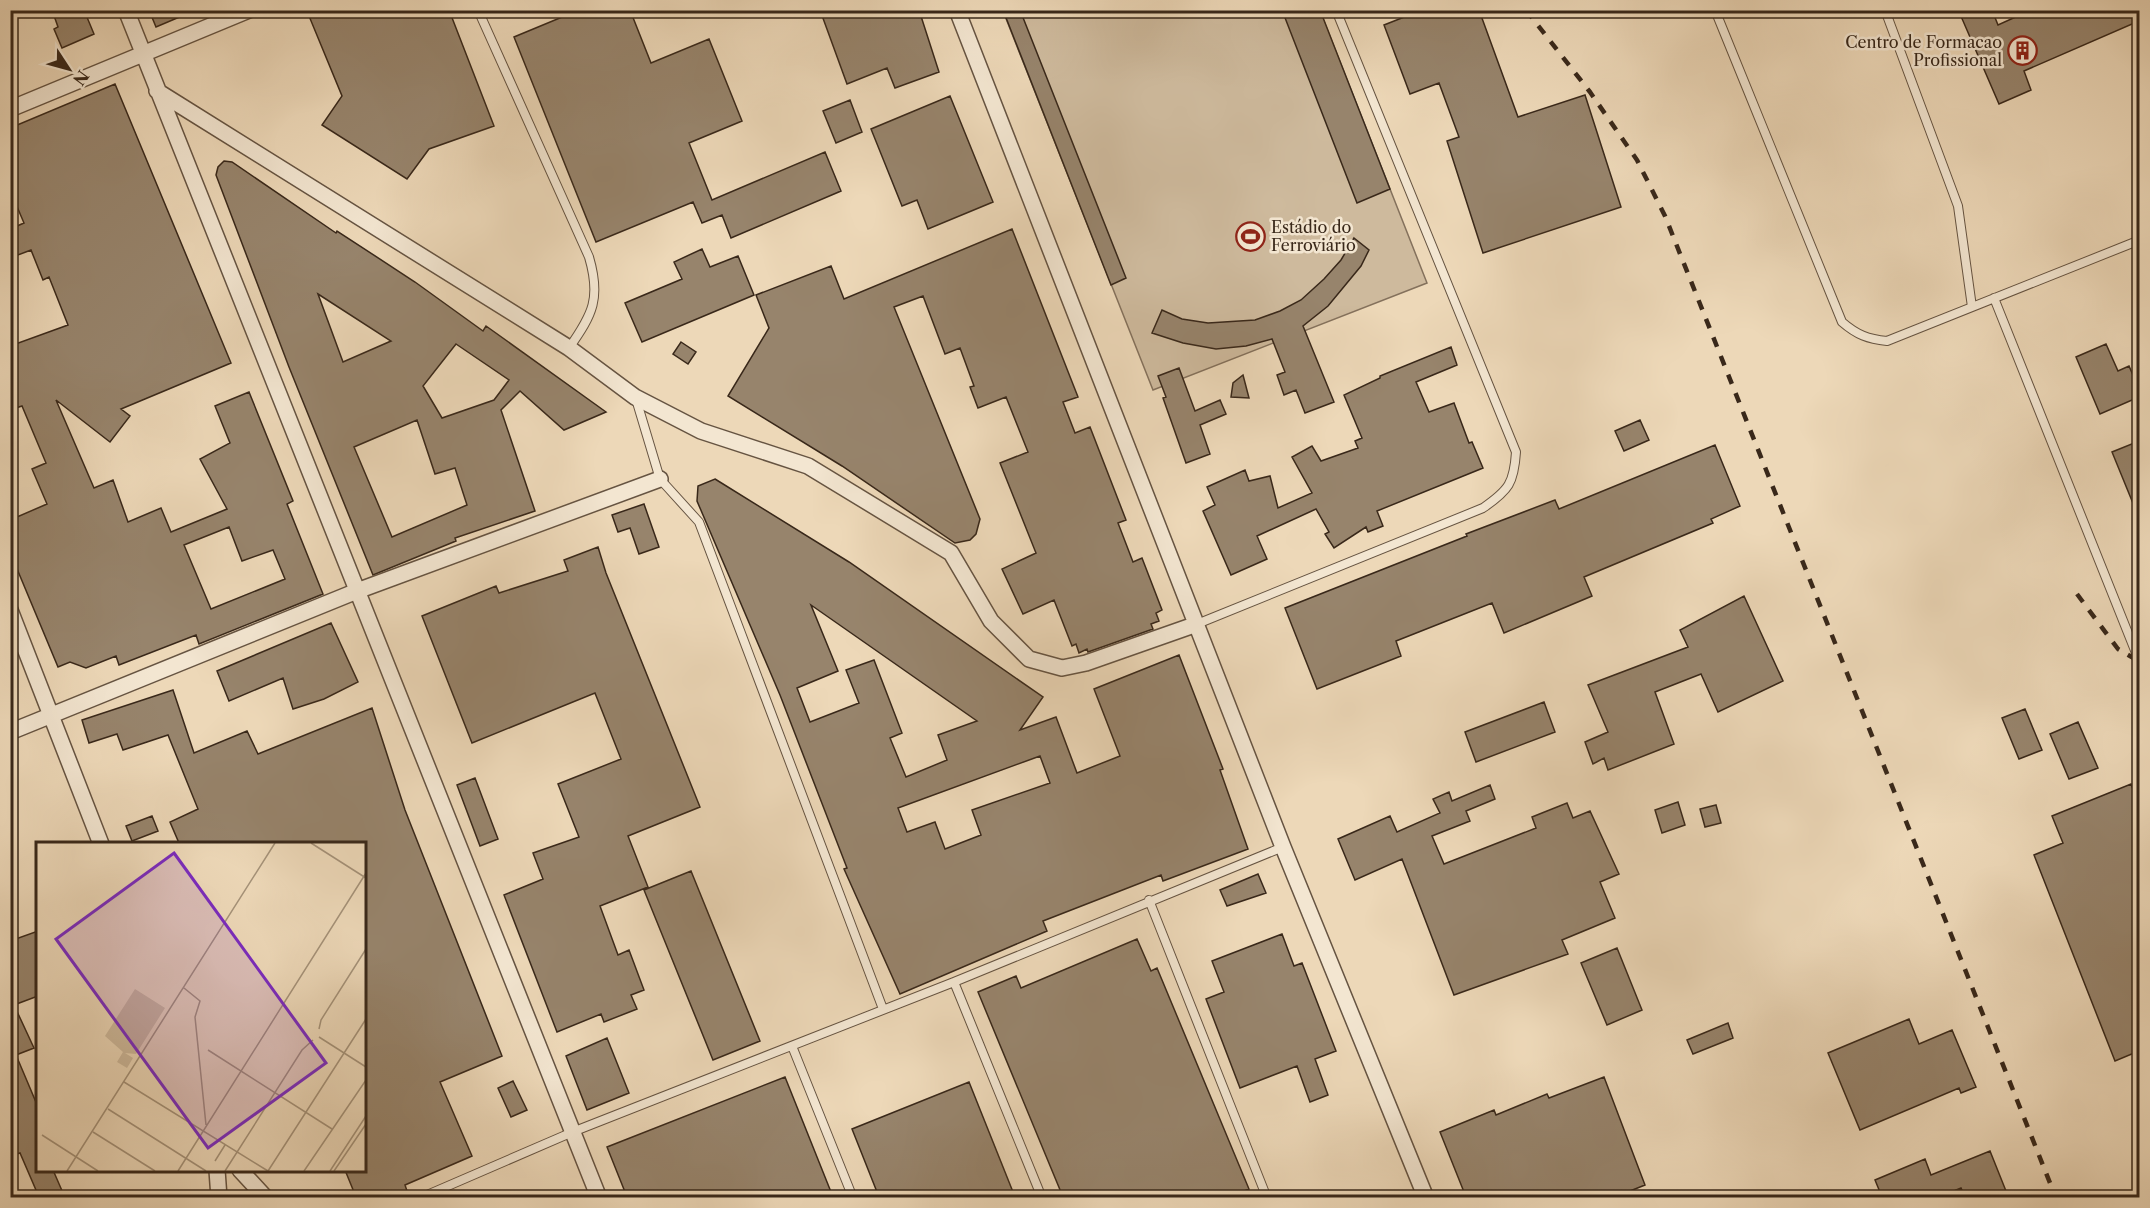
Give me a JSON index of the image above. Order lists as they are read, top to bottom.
{
  "places": {
    "building": ["Centro de Formacao Profissional"],
    "sports": ["Estádio do Ferroviário"]
  },
  "north": "bottom right"
}
